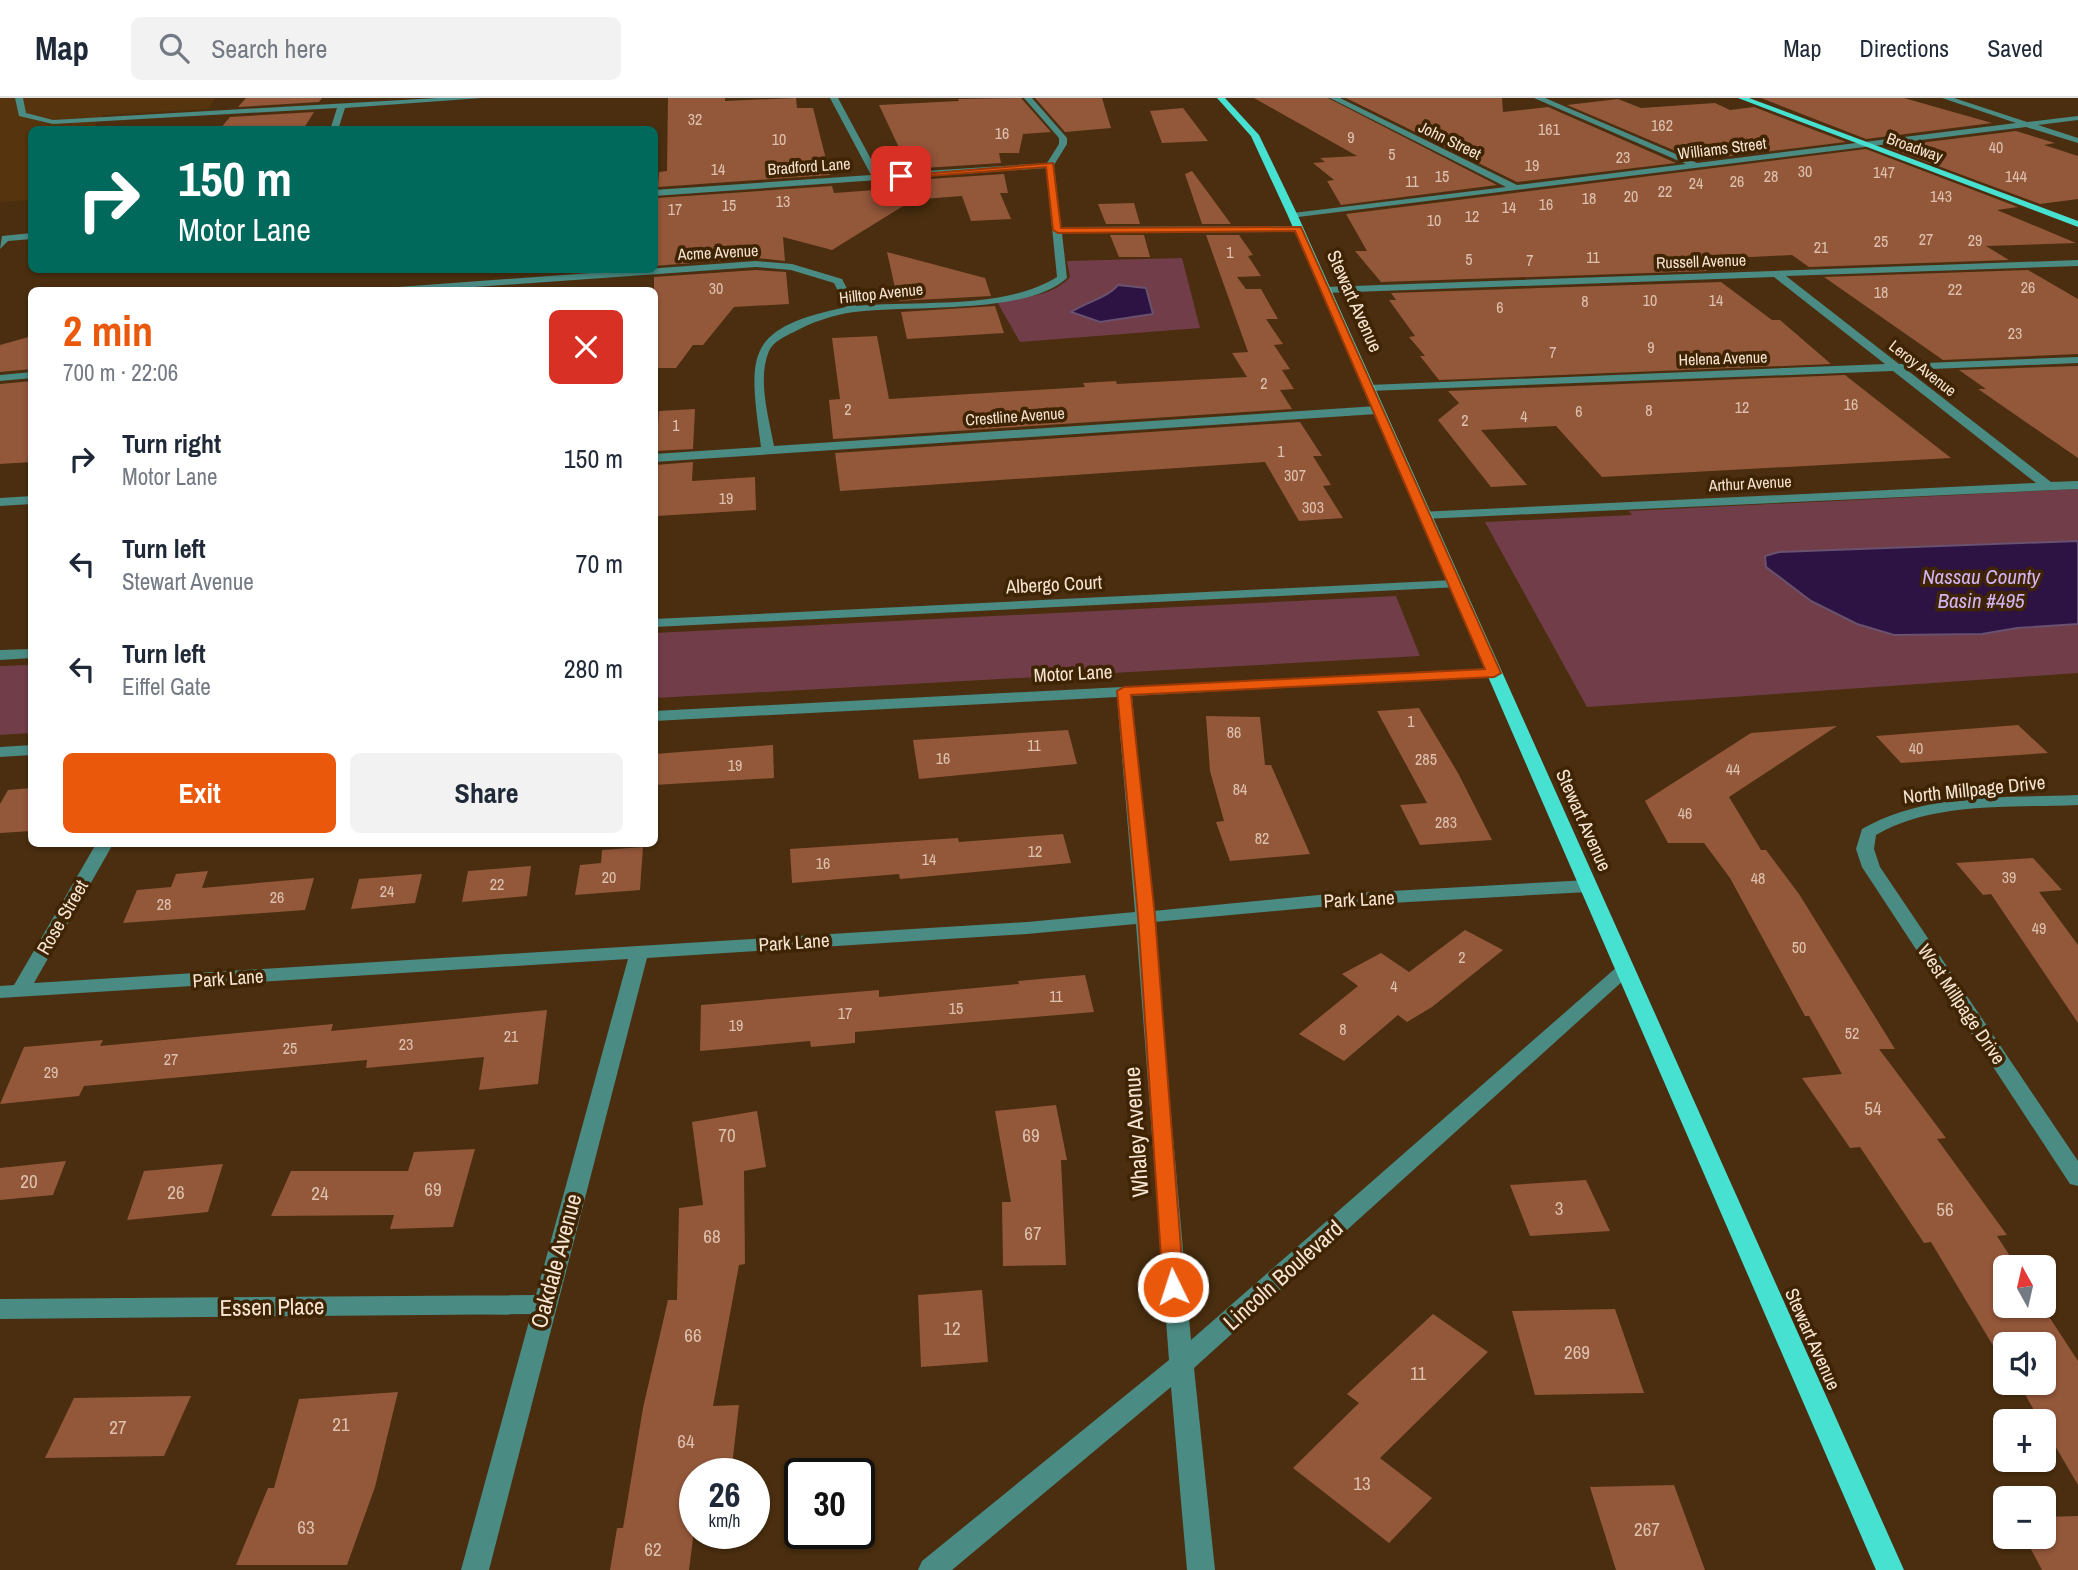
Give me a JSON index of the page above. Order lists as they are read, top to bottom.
{
  "streets": {
    "main road": ["Broadway", "Stewart Avenue"],
    "street": [
      "John Street",
      "Williams Street",
      "Bradford Lane",
      "Acme Avenue",
      "Russell Avenue",
      "Hilltop Avenue",
      "Helena Avenue",
      "Leroy Avenue",
      "Crestline Avenue",
      "Arthur Avenue",
      "Albergo Court",
      "Motor Lane",
      "North Millpage Drive",
      "Park Lane",
      "Rose Street",
      "West Millpage Drive",
      "Whaley Avenue",
      "Oakdale Avenue",
      "Lincoln Boulevard",
      "Essen Place"
    ]
  },
  "crossings": [
    ["John Street", "Williams Street"],
    ["Broadway", "Williams Street"],
    ["Williams Street", "Stewart Avenue"],
    ["Acme Avenue", "Hilltop Avenue"],
    ["Russell Avenue", "Stewart Avenue"],
    ["Russell Avenue", "Leroy Avenue"],
    ["Hilltop Avenue", "Crestline Avenue"],
    ["Stewart Avenue", "Helena Avenue"],
    ["Stewart Avenue", "Crestline Avenue"],
    ["Stewart Avenue", "Arthur Avenue"],
    ["Stewart Avenue", "Albergo Court"],
    ["Stewart Avenue", "Motor Lane"],
    ["Stewart Avenue", "Park Lane"],
    ["Stewart Avenue", "Lincoln Boulevard"],
    ["Helena Avenue", "Leroy Avenue"],
    ["Leroy Avenue", "Arthur Avenue"],
    ["Motor Lane", "Whaley Avenue"],
    ["North Millpage Drive", "West Millpage Drive"],
    ["Park Lane", "Rose Street"],
    ["Park Lane", "Whaley Avenue"],
    ["Park Lane", "Oakdale Avenue"],
    ["Whaley Avenue", "Lincoln Boulevard"],
    ["Oakdale Avenue", "Essen Place"]
  ],
  "water": ["Nassau County Basin #495"],
  "house_numbers": [
    "32",
    "162",
    "161",
    "16",
    "9",
    "10",
    "40",
    "5",
    "23",
    "19",
    "14",
    "30",
    "147",
    "15",
    "28",
    "144",
    "11",
    "26",
    "24",
    "22",
    "20",
    "143",
    "18",
    "13",
    "16",
    "15",
    "14",
    "17",
    "12",
    "10",
    "27",
    "29",
    "25",
    "21",
    "1",
    "11",
    "5",
    "7",
    "26",
    "30",
    "22",
    "18",
    "10",
    "14",
    "8",
    "6",
    "23",
    "9",
    "7",
    "2",
    "16",
    "12",
    "2",
    "8",
    "6",
    "4",
    "2",
    "1",
    "1",
    "307",
    "19",
    "303",
    "1",
    "86",
    "11",
    "40",
    "16",
    "285",
    "19",
    "44",
    "84",
    "46",
    "283",
    "82",
    "12",
    "14",
    "16",
    "20",
    "39",
    "48",
    "22",
    "24",
    "26",
    "28",
    "49",
    "50",
    "2",
    "4",
    "11",
    "15",
    "17",
    "19",
    "8",
    "52",
    "21",
    "23",
    "25",
    "27",
    "29",
    "54",
    "70",
    "69",
    "20",
    "69",
    "26",
    "24",
    "3",
    "56",
    "67",
    "68",
    "12",
    "66",
    "269",
    "11",
    "21",
    "27",
    "64",
    "13",
    "63",
    "267",
    "62"
  ],
  "north": "top",
  "page": {
    "header": "Map",
    "search": "Search here",
    "nav": ["Map", "Directions", "Saved"],
    "turn": ["150 m", "Motor Lane"],
    "heading": ["2 min", "700 m · 22:06"],
    "list": [
      {
        "name": "Turn right",
        "note": "Motor Lane",
        "value": "150 m"
      },
      {
        "name": "Turn left",
        "note": "Stewart Avenue",
        "value": "70 m"
      },
      {
        "name": "Turn left",
        "note": "Eiffel Gate",
        "value": "280 m"
      }
    ],
    "buttons": ["Exit", "Share"],
    "map_buttons": ["+", "−"],
    "speed": "26 km/h",
    "limit": "30"
  }
}
